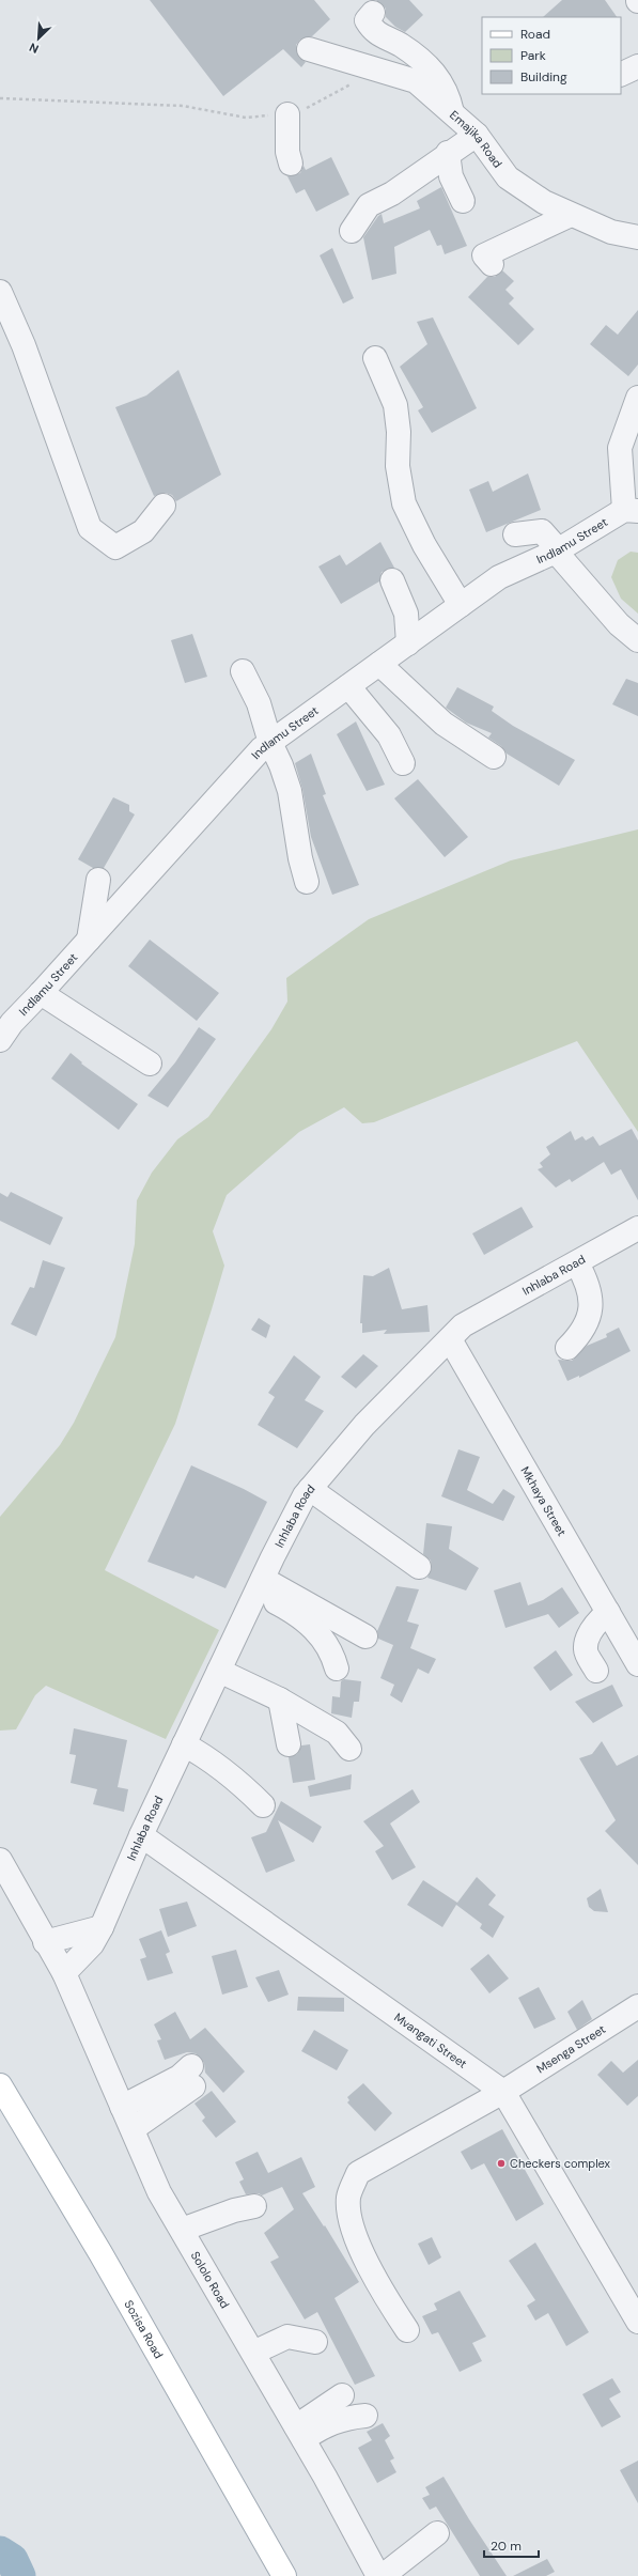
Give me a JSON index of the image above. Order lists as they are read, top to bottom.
{
  "streets": {
    "main road": ["Sozisa Road"],
    "street": [
      "Emajika Road",
      "Indlamu Street",
      "Inhlaba Road",
      "Mkhaya Street",
      "Mvangati Street",
      "Msenga Street",
      "Sololo Road"
    ]
  },
  "crossings": [
    ["Inhlaba Road", "Mkhaya Street"],
    ["Inhlaba Road", "Mvangati Street"],
    ["Inhlaba Road", "Sololo Road"],
    ["Mvangati Street", "Msenga Street"]
  ],
  "places": ["Checkers complex"],
  "legend": ["Road", "Park", "Building"],
  "scale_bar": "20 m",
  "north": "bottom left"
}
